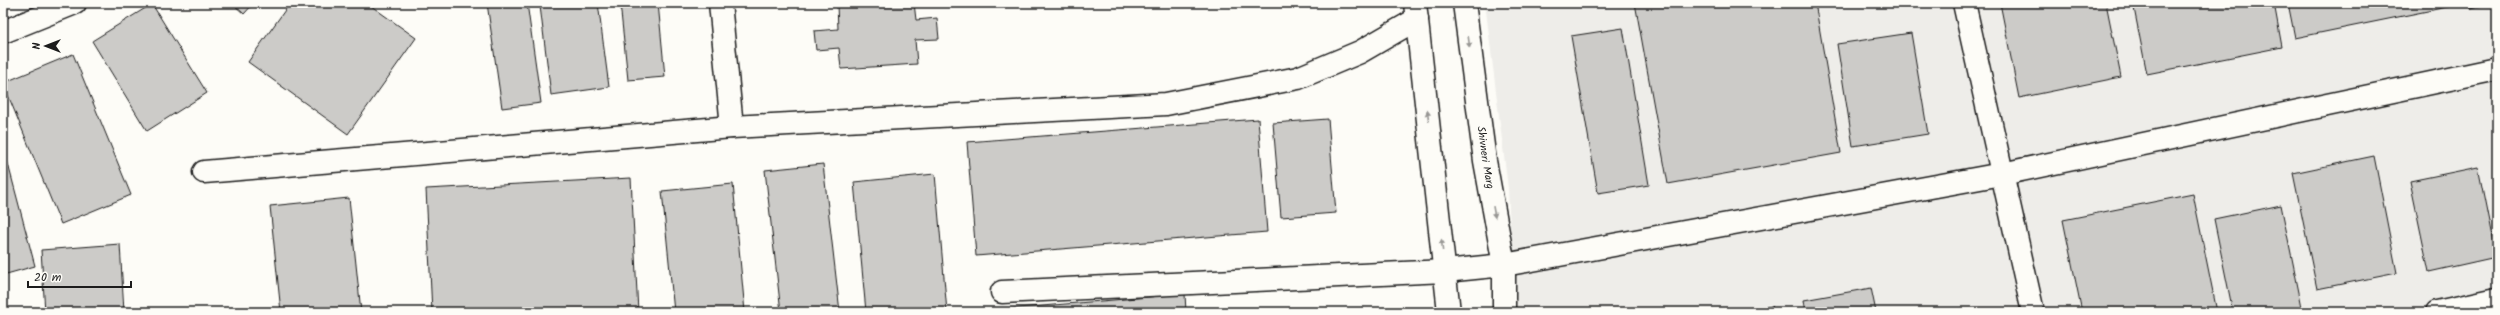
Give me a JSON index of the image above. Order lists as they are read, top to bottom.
{
  "streets": {
    "street": ["Shivneri Marg"]
  },
  "scale_bar": "20 m",
  "north": "left"
}
